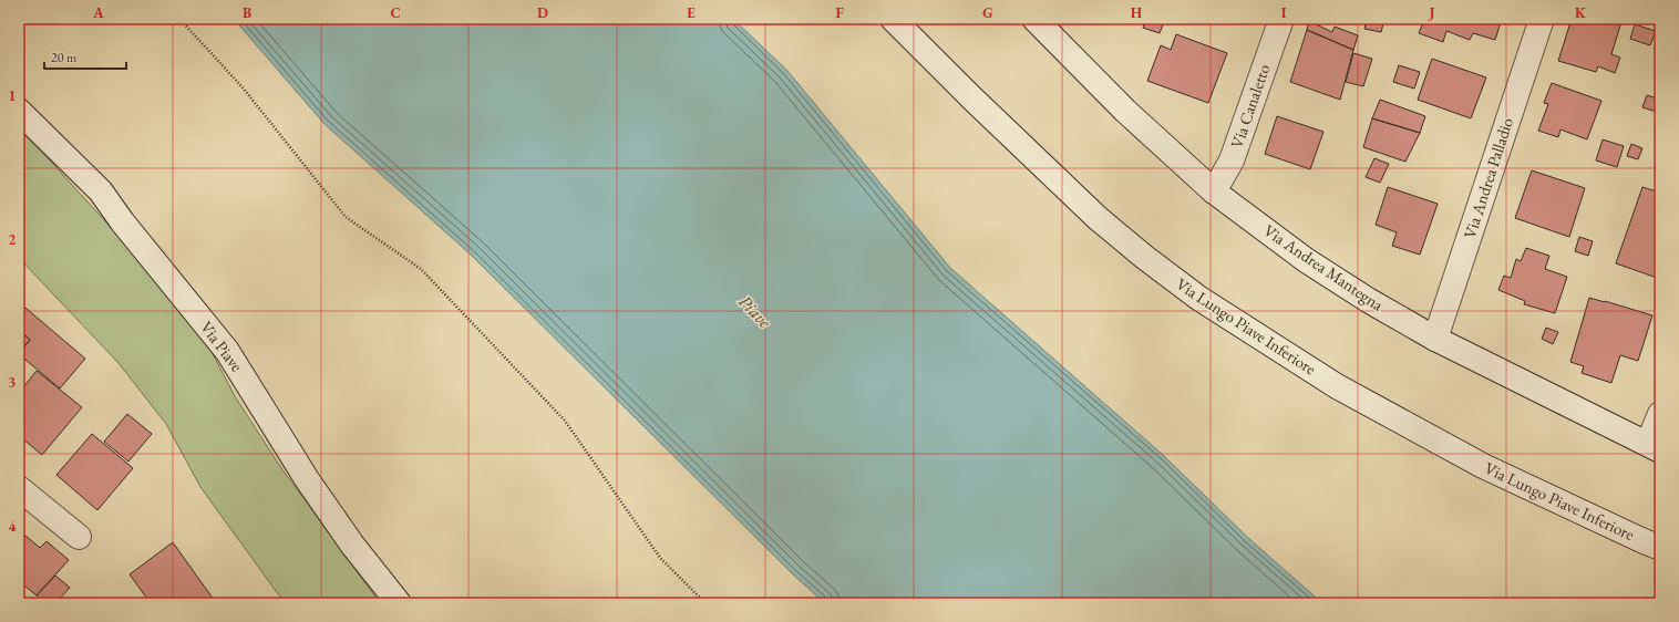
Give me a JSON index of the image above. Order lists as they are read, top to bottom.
{
  "streets": {
    "main road": [
      "Via Canaletto",
      "Via Andrea Palladio",
      "Via Andrea Mantegna",
      "Via Lungo Piave Inferiore",
      "Via Piave"
    ]
  },
  "crossings": [
    ["Via Canaletto", "Via Andrea Mantegna"],
    ["Via Andrea Palladio", "Via Andrea Mantegna"]
  ],
  "water": ["Piave"],
  "scale_bar": "20 m",
  "grid": {
    "columns": [
      "A",
      "B",
      "C",
      "D",
      "E",
      "F",
      "G",
      "H",
      "I",
      "J",
      "K"
    ],
    "rows": [
      "1",
      "2",
      "3",
      "4"
    ]
  }
}
